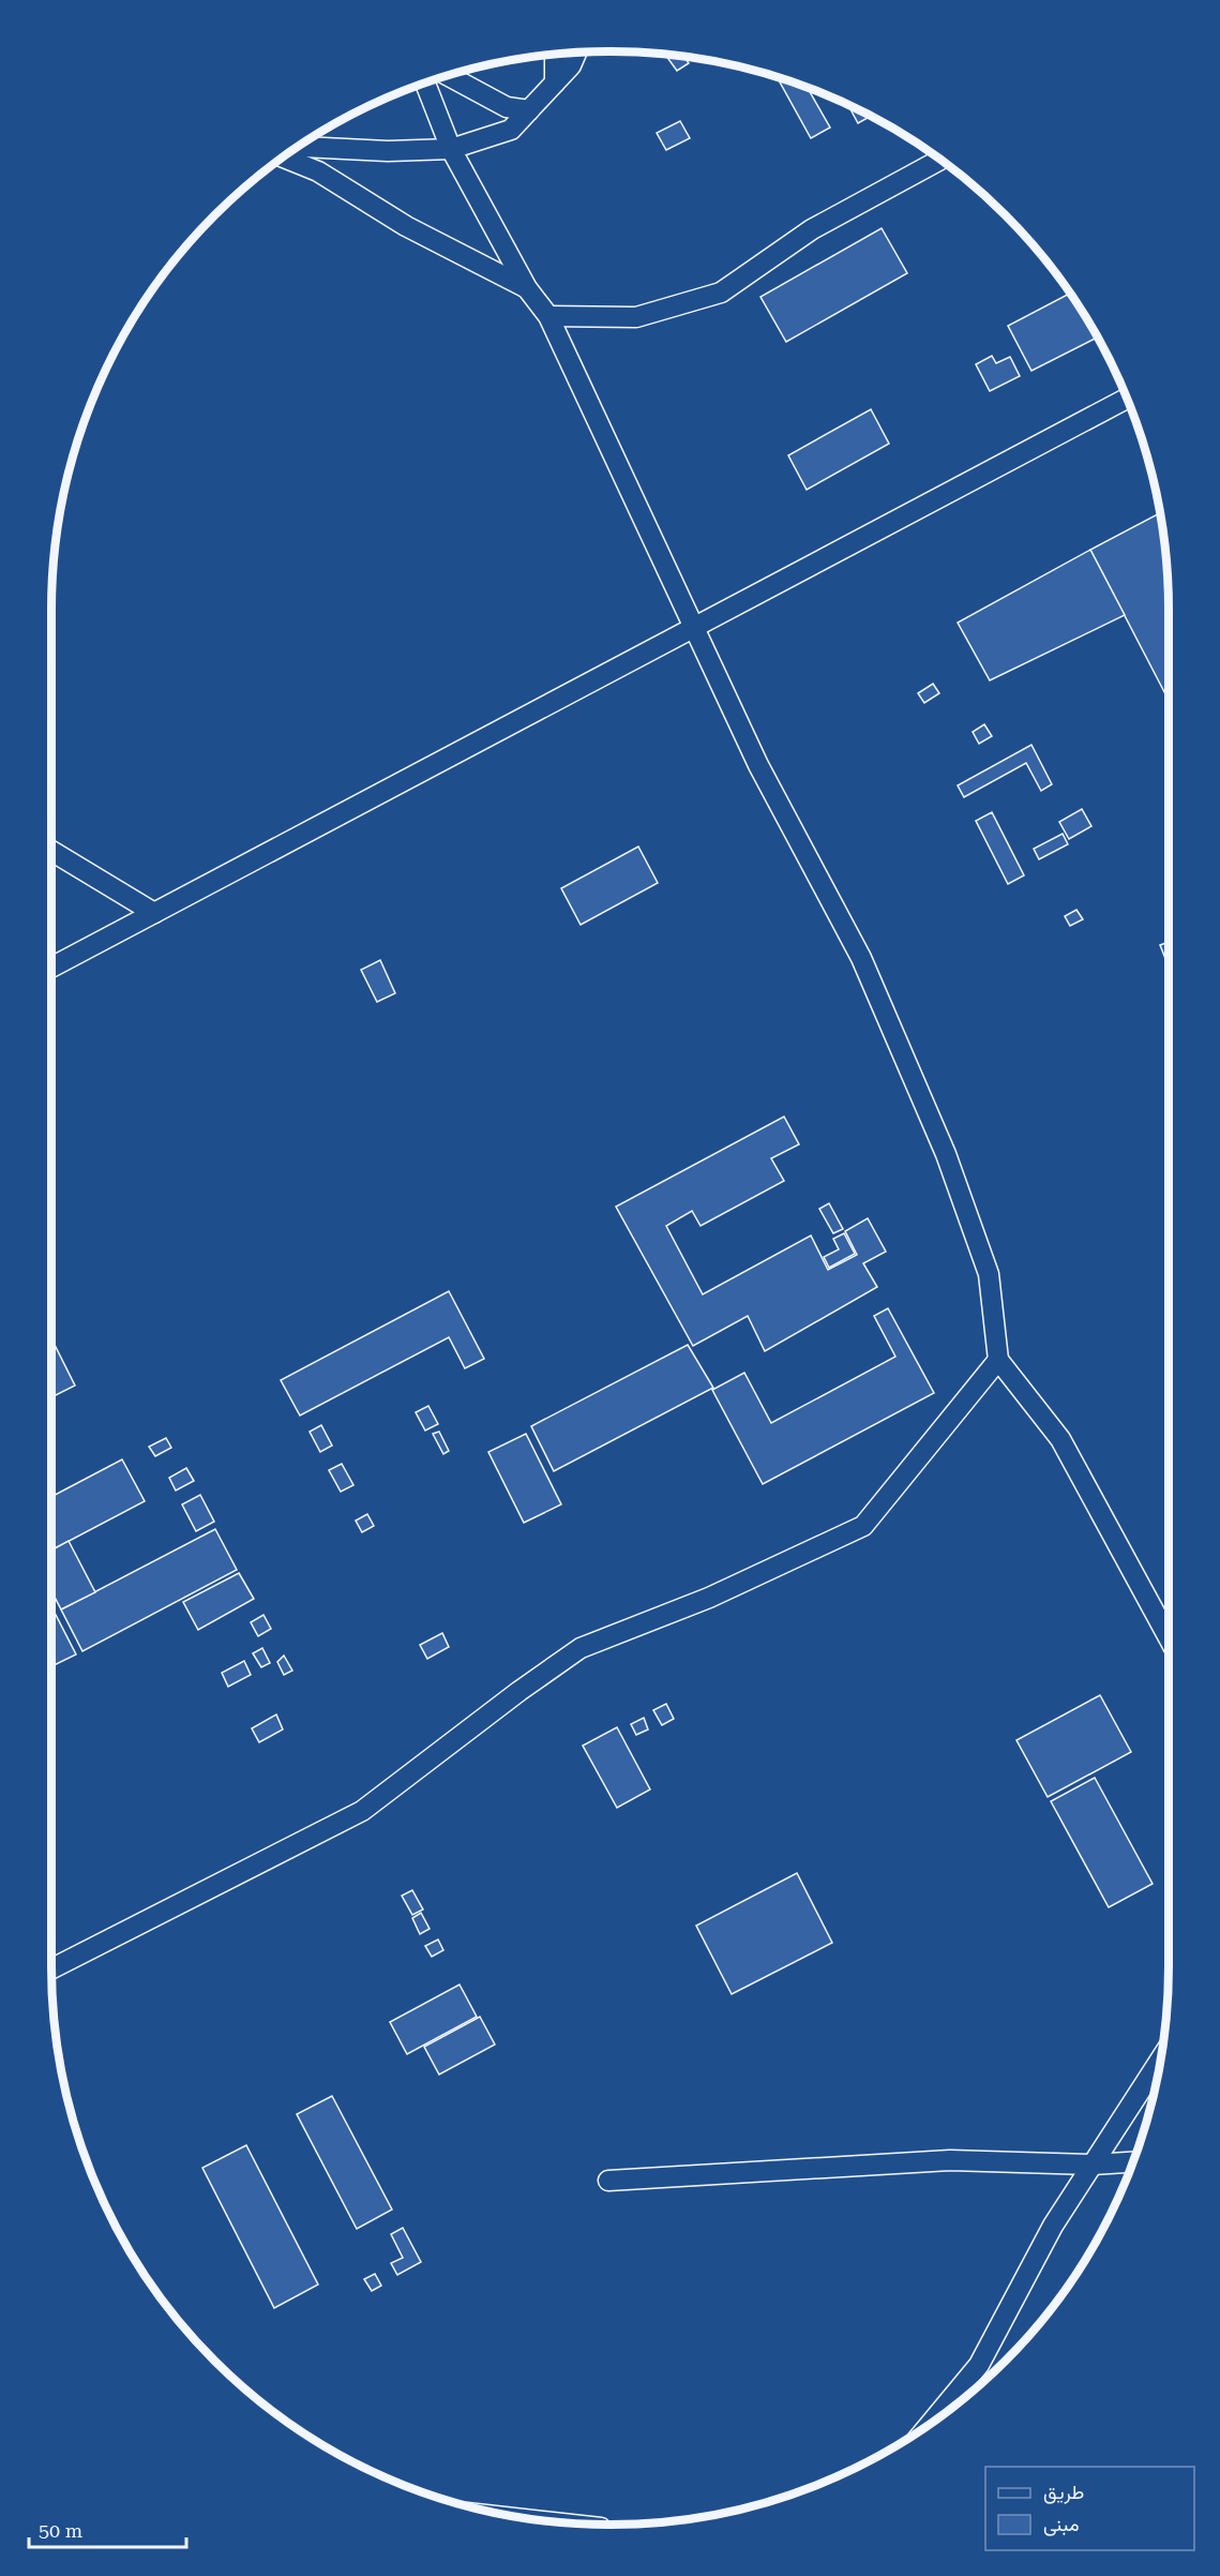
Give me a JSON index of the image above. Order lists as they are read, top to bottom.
{
  "legend": ["طريق", "مبنى"],
  "scale_bar": "50 m"
}
